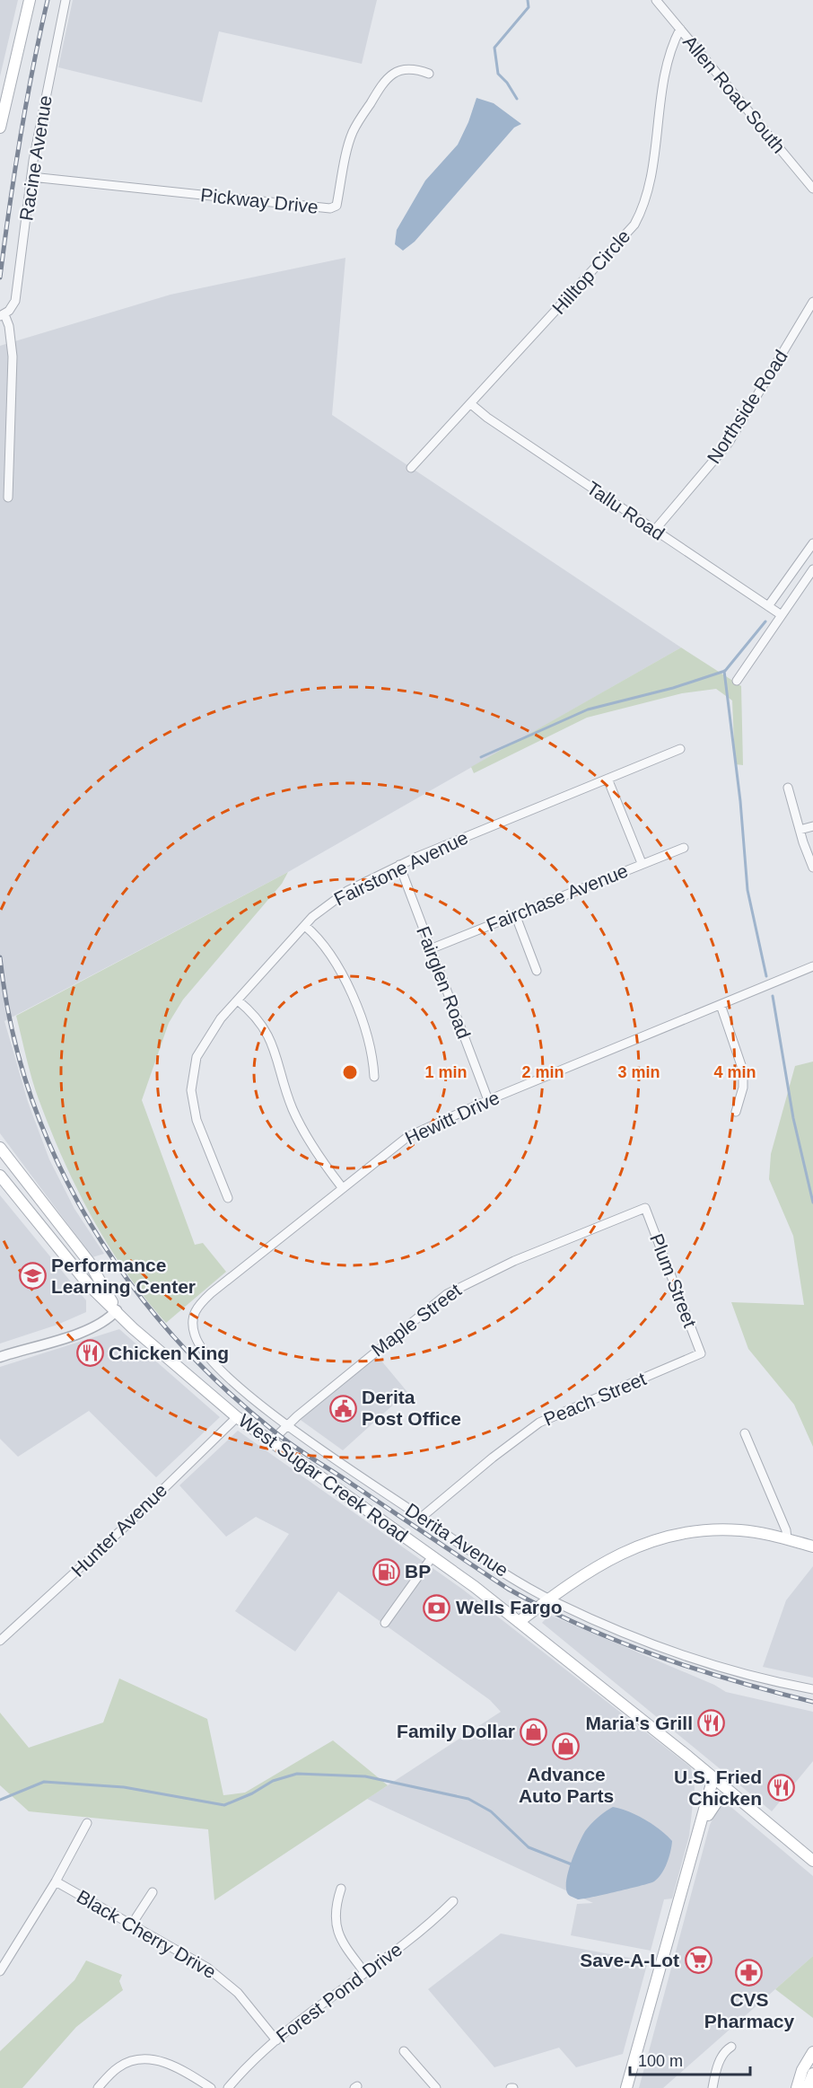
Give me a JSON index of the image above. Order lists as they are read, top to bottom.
{
  "streets": {
    "main road": ["West Sugar Creek Road"],
    "street": [
      "Allen Road South",
      "Racine Avenue",
      "Pickway Drive",
      "Hilltop Circle",
      "Northside Road",
      "Tallu Road",
      "Fairstone Avenue",
      "Fairchase Avenue",
      "Fairglen Road",
      "Hewitt Drive",
      "Plum Street",
      "Maple Street",
      "Peach Street",
      "Hunter Avenue",
      "Derita Avenue",
      "Black Cherry Drive",
      "Forest Pond Drive"
    ]
  },
  "crossings": [
    ["Allen Road South", "Hilltop Circle"],
    ["Racine Avenue", "Pickway Drive"],
    ["Hilltop Circle", "Tallu Road"],
    ["Northside Road", "Tallu Road"],
    ["Fairstone Avenue", "Fairglen Road"],
    ["Fairchase Avenue", "Fairglen Road"],
    ["Fairglen Road", "Hewitt Drive"],
    ["Hewitt Drive", "Derita Avenue"],
    ["Plum Street", "Maple Street"],
    ["Plum Street", "Peach Street"],
    ["Maple Street", "West Sugar Creek Road"],
    ["Maple Street", "Derita Avenue"],
    ["Peach Street", "Derita Avenue"],
    ["West Sugar Creek Road", "Hunter Avenue"],
    ["Black Cherry Drive", "Forest Pond Drive"]
  ],
  "places": {
    "school or university": ["Performance Learning Center"],
    "restaurant": ["Chicken King", "Maria's Grill", "U.S. Fried Chicken"],
    "public building": ["Derita Post Office"],
    "fuel station": ["BP"],
    "bank": ["Wells Fargo"],
    "shop": ["Family Dollar", "Advance Auto Parts"],
    "supermarket": ["Save-A-Lot"],
    "pharmacy": ["CVS Pharmacy"]
  },
  "scale_bar": "100 m",
  "rings": [
    "1 min",
    "2 min",
    "3 min",
    "4 min"
  ]
}
